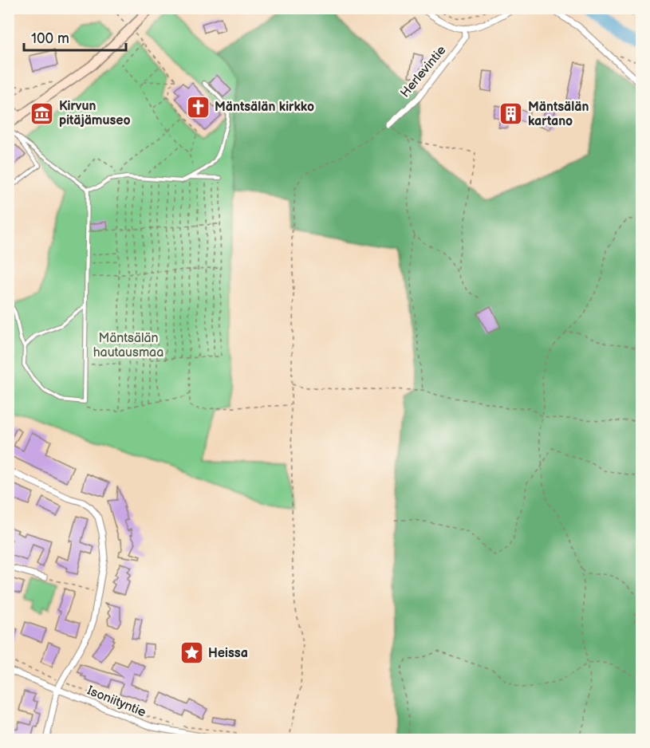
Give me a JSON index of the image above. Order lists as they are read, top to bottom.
{
  "streets": {
    "street": ["Herlevintie", "Isoniityntie"]
  },
  "parks": ["Mäntsälän hautausmaa"],
  "places": {
    "church": ["Mäntsälän kirkko"],
    "museum": ["Kirvun pitäjämuseo"],
    "building": ["Mäntsälän kartano"],
    "place": ["Heissa"]
  },
  "scale_bar": "100 m"
}
